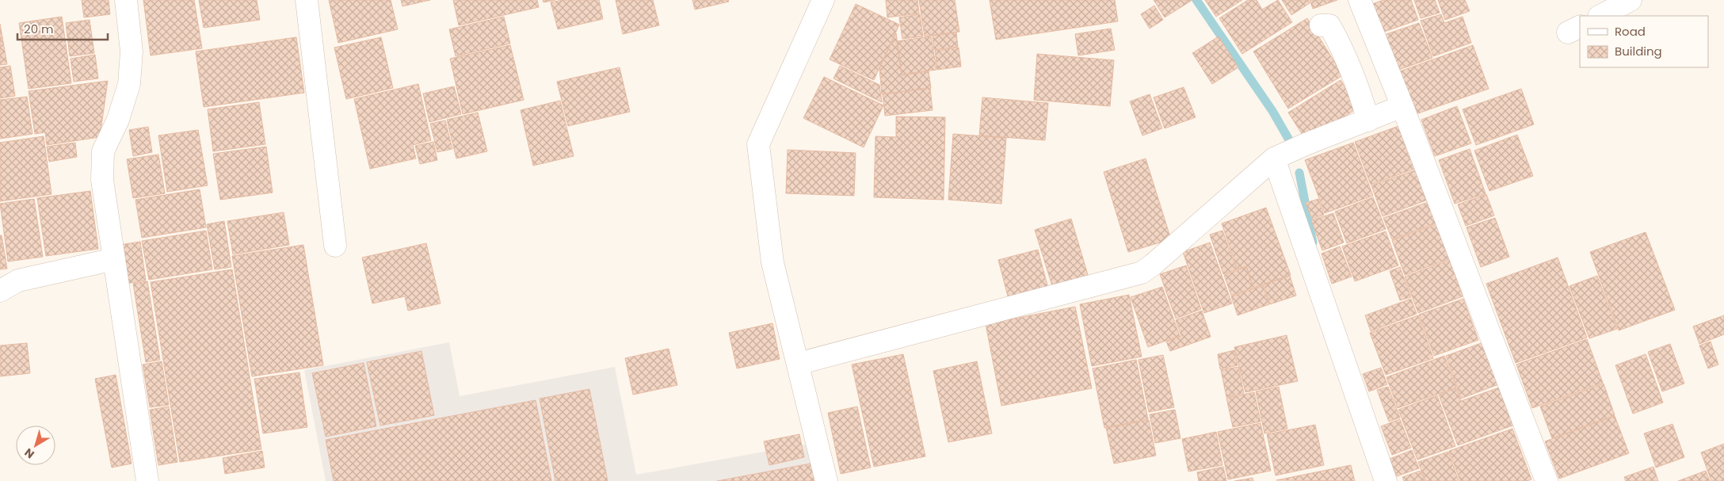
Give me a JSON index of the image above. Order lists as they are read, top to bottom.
{
  "legend": ["Road", "Building"],
  "scale_bar": "20 m",
  "north": "bottom left"
}
